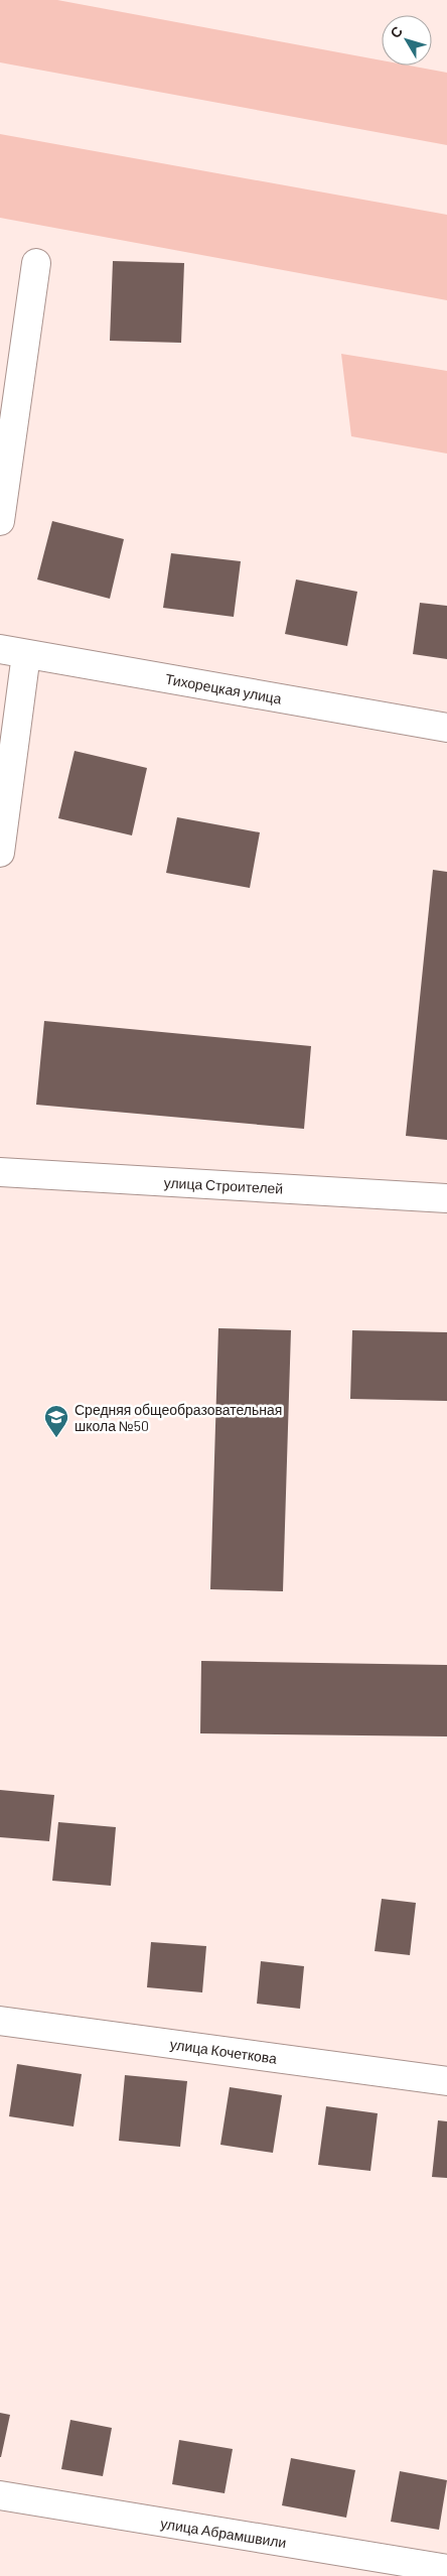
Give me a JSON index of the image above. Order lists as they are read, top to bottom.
{
  "streets": {
    "street": [
      "Тихорецкая улица",
      "улица Строителей",
      "улица Кочеткова",
      "улица Абрамшвили"
    ]
  },
  "places": {
    "school or university": ["Средняя общеобразовательная школа №50"]
  },
  "north": "top left"
}
